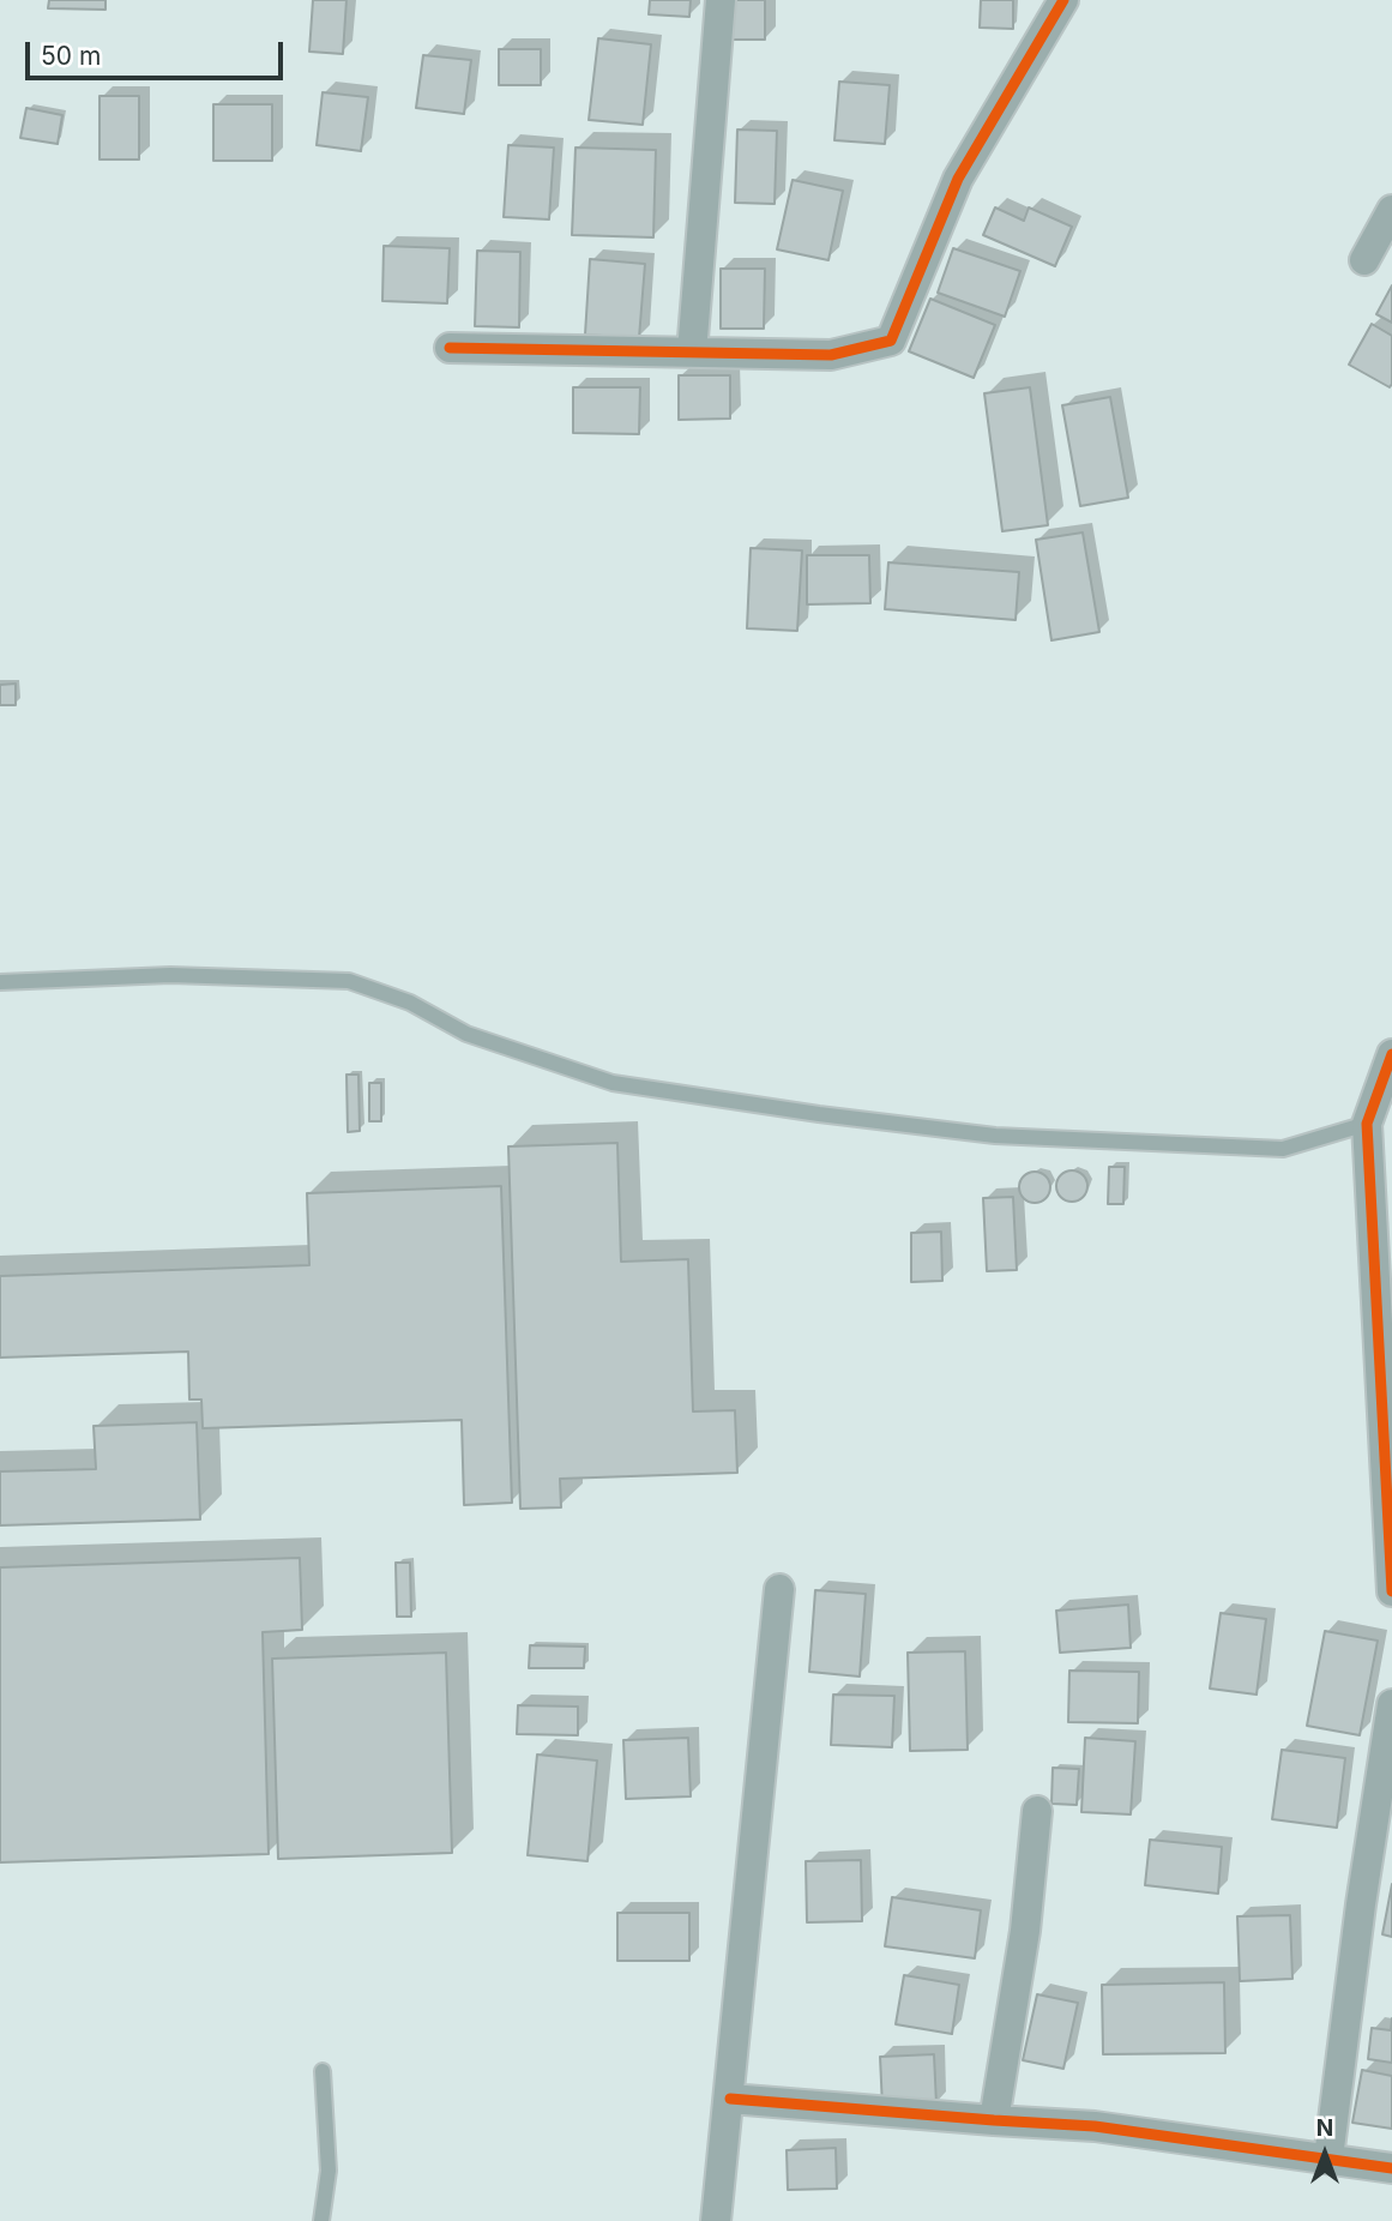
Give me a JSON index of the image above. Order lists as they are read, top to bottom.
{
  "scale_bar": "50 m",
  "north": "top"
}
